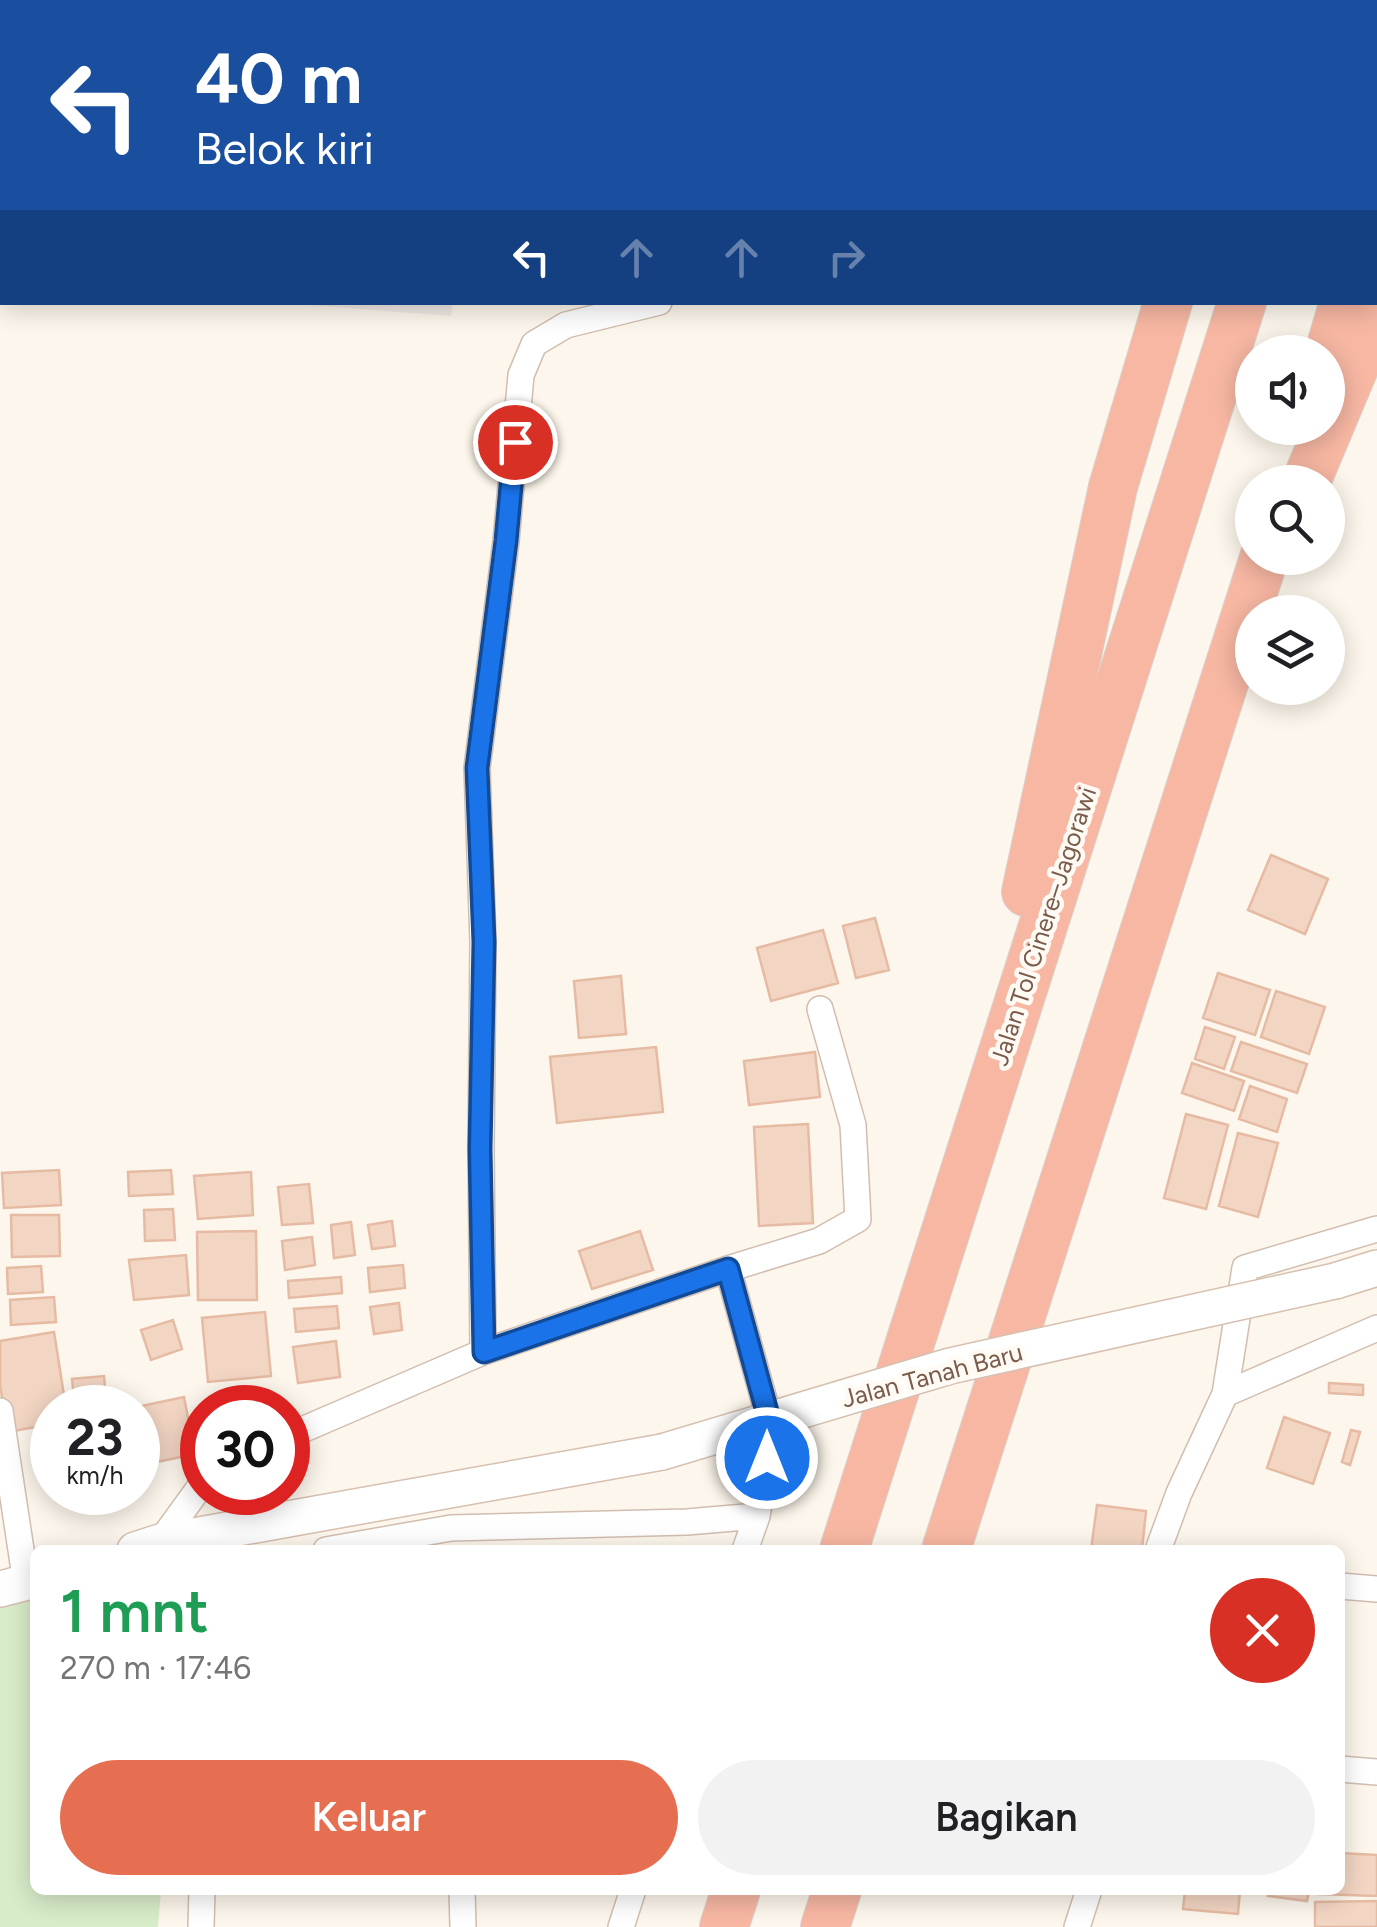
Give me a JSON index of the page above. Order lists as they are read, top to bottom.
{
  "streets": {
    "highway": ["Jalan Tol Cinere–Jagorawi"],
    "main road": ["Jalan Tanah Baru"]
  },
  "page": {
    "turn": ["40 m", "Belok kiri"],
    "speed": "23 km/h",
    "limit": "30",
    "heading": ["1 mnt", "270 m · 17:46"],
    "buttons": ["Keluar", "Bagikan"]
  }
}
